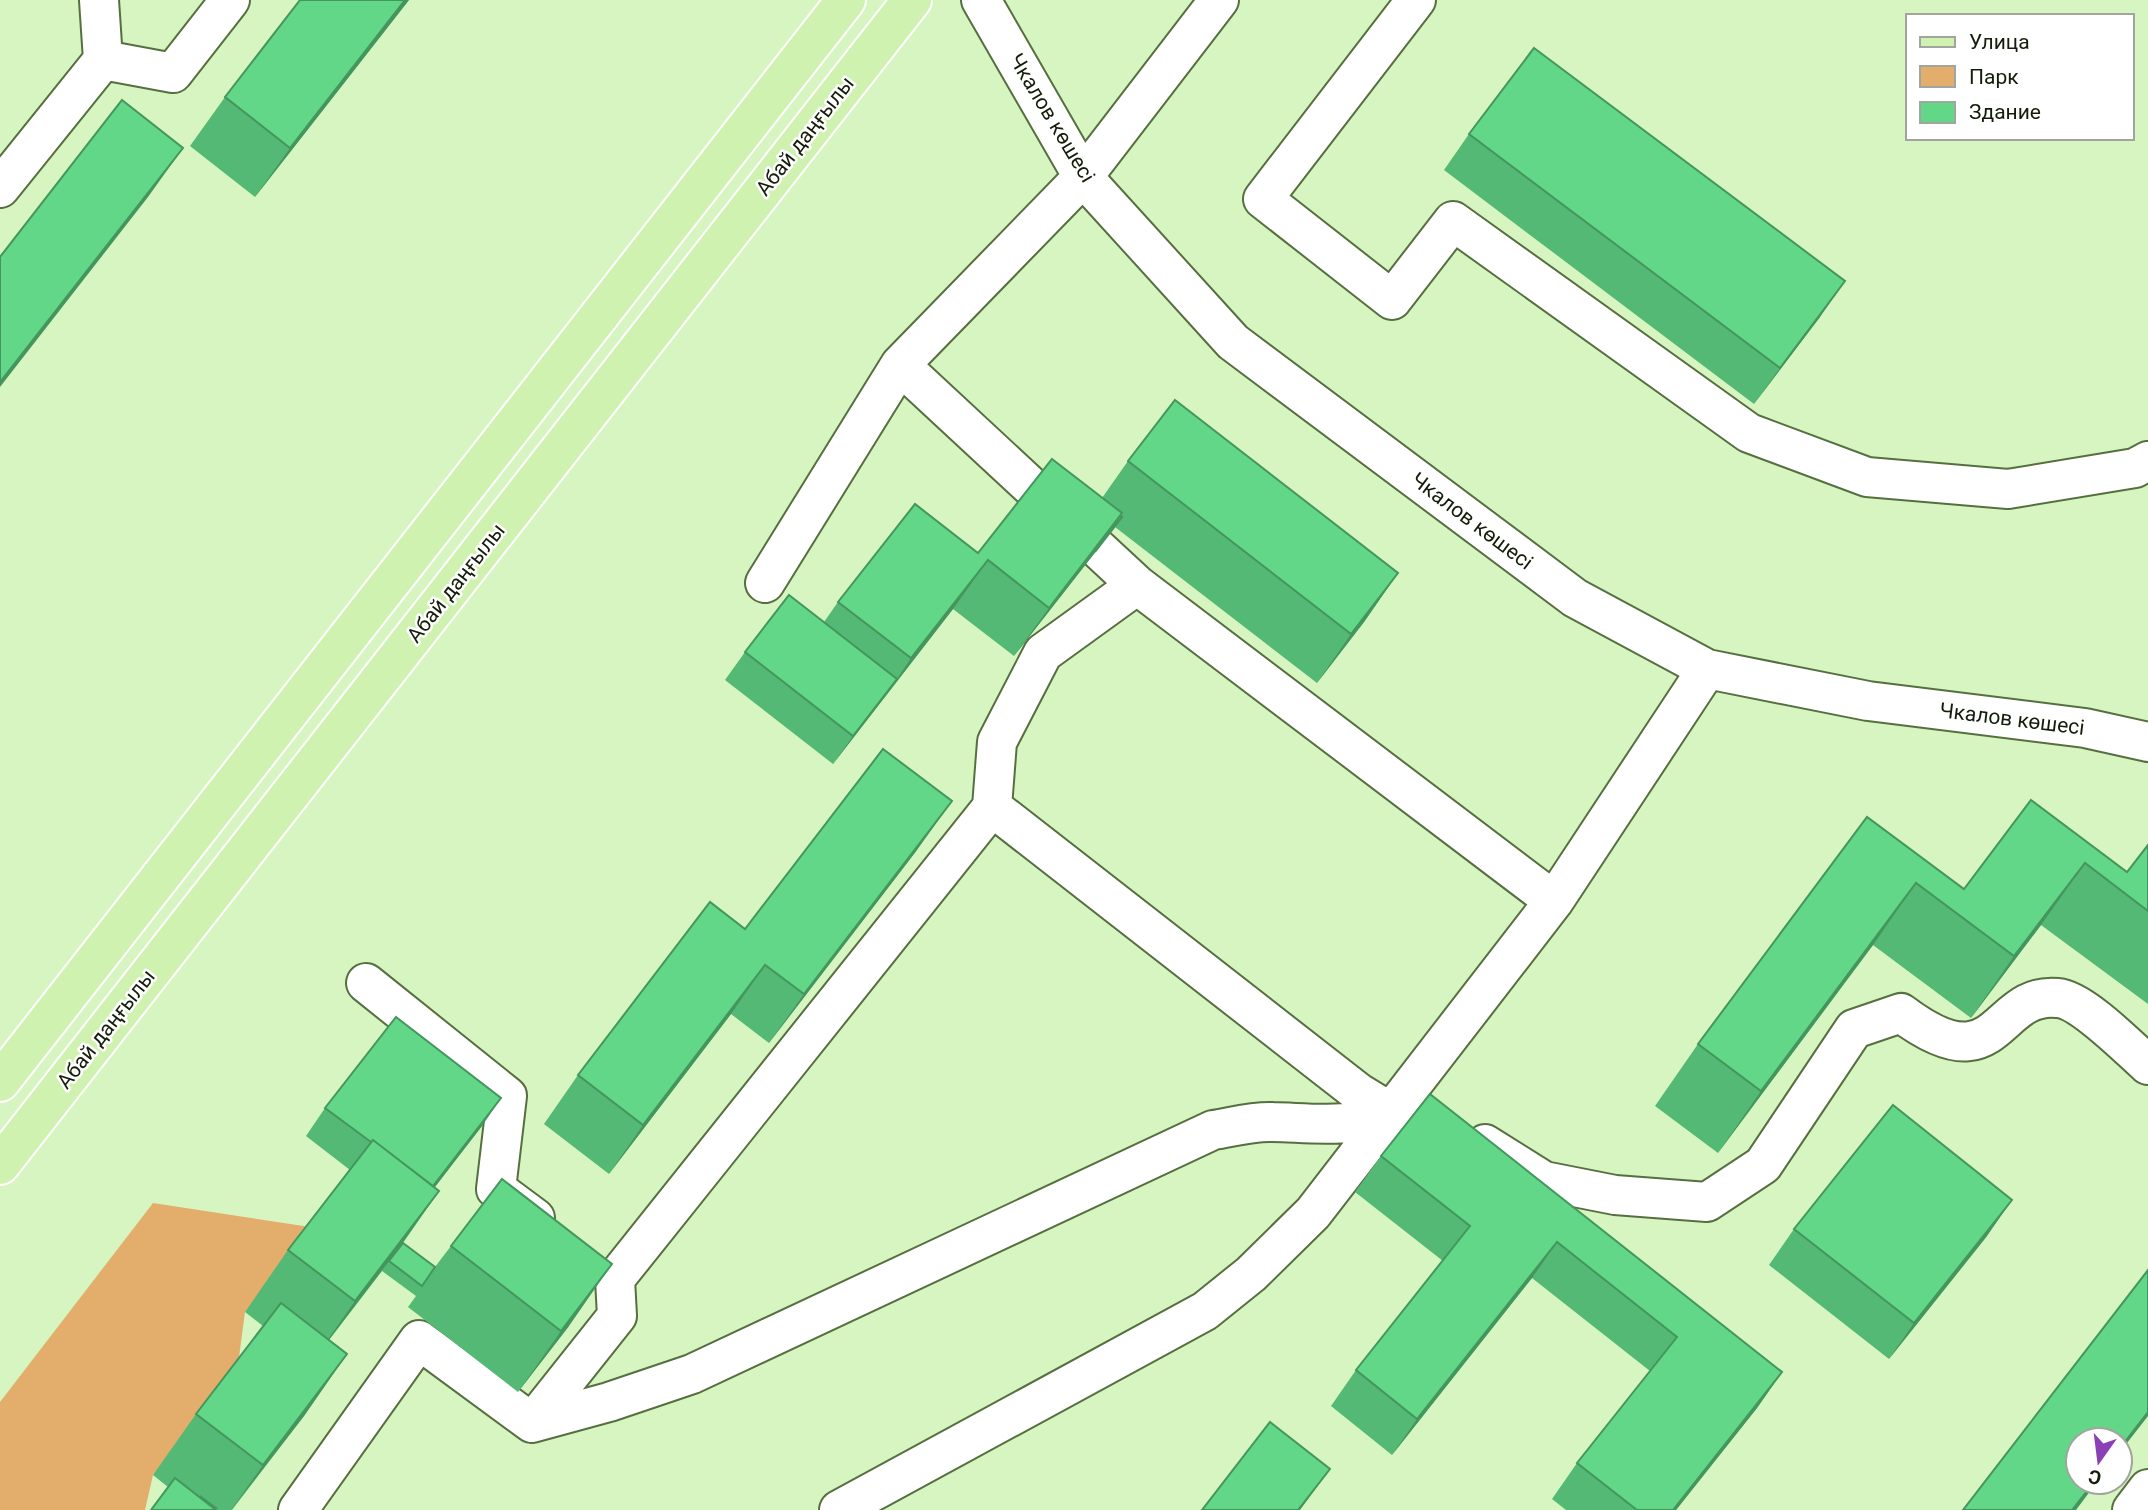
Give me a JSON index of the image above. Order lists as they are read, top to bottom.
{
  "streets": {
    "main road": ["Абай даңғылы"],
    "street": ["Чкалов көшесі"]
  },
  "legend": ["Улица", "Парк", "Здание"],
  "north": "bottom"
}
